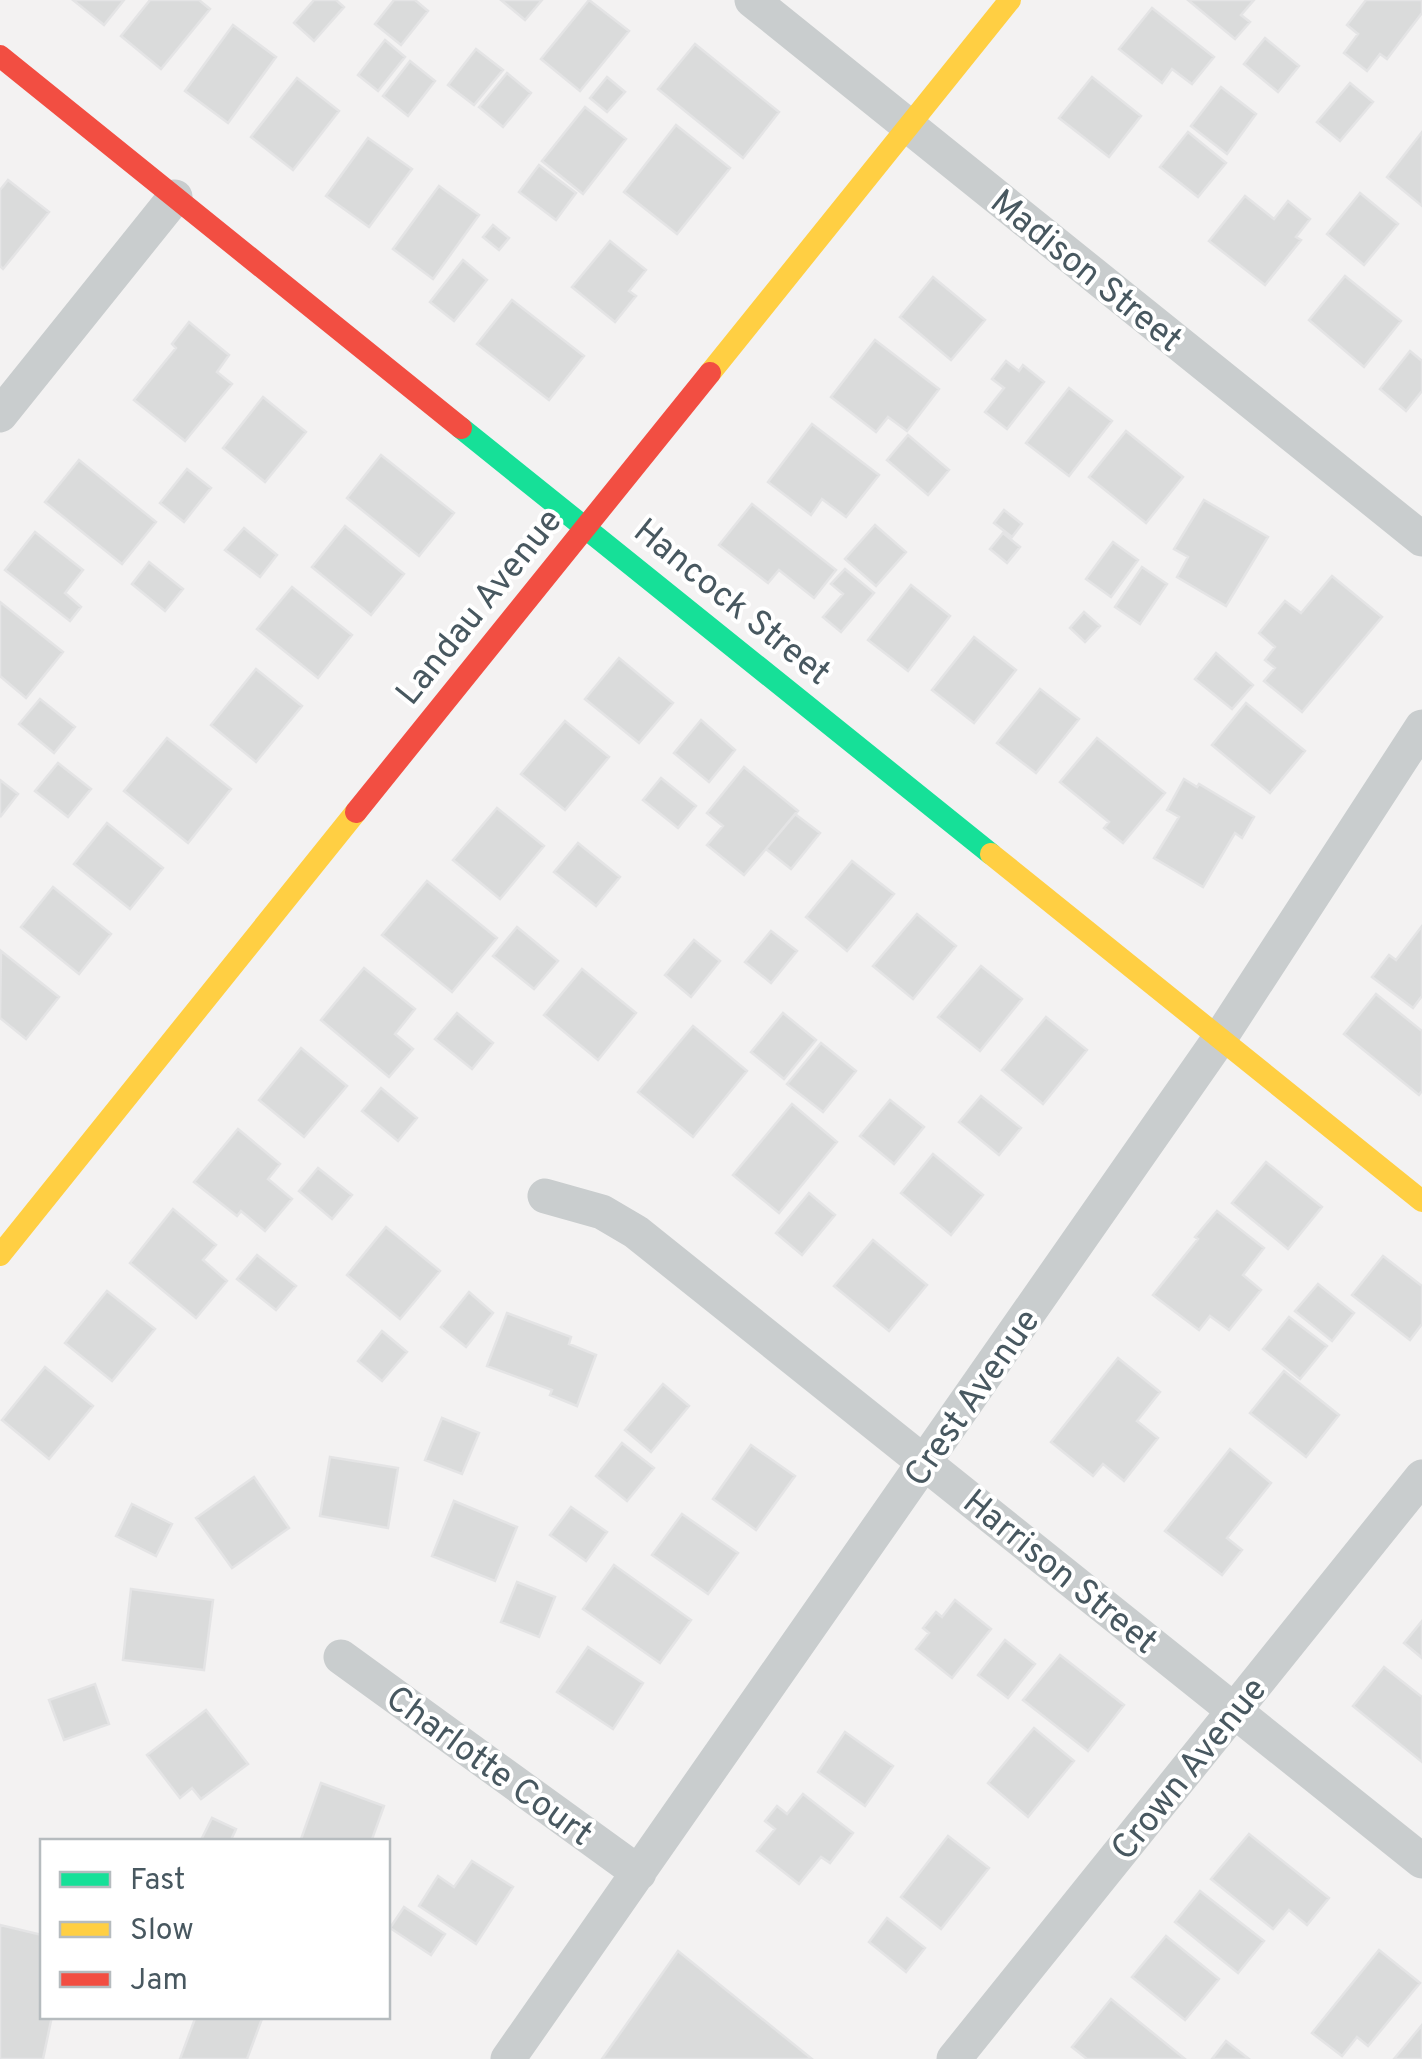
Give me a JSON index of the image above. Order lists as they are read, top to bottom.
{
  "streets": {
    "street": [
      "Madison Street",
      "Hancock Street",
      "Landau Avenue",
      "Crest Avenue",
      "Harrison Street",
      "Charlotte Court",
      "Crown Avenue"
    ]
  },
  "crossings": [
    ["Madison Street", "Landau Avenue"],
    ["Hancock Street", "Landau Avenue"],
    ["Hancock Street", "Crest Avenue"],
    ["Crest Avenue", "Harrison Street"],
    ["Crest Avenue", "Charlotte Court"],
    ["Harrison Street", "Crown Avenue"]
  ],
  "legend": ["Fast", "Slow", "Jam"]
}
